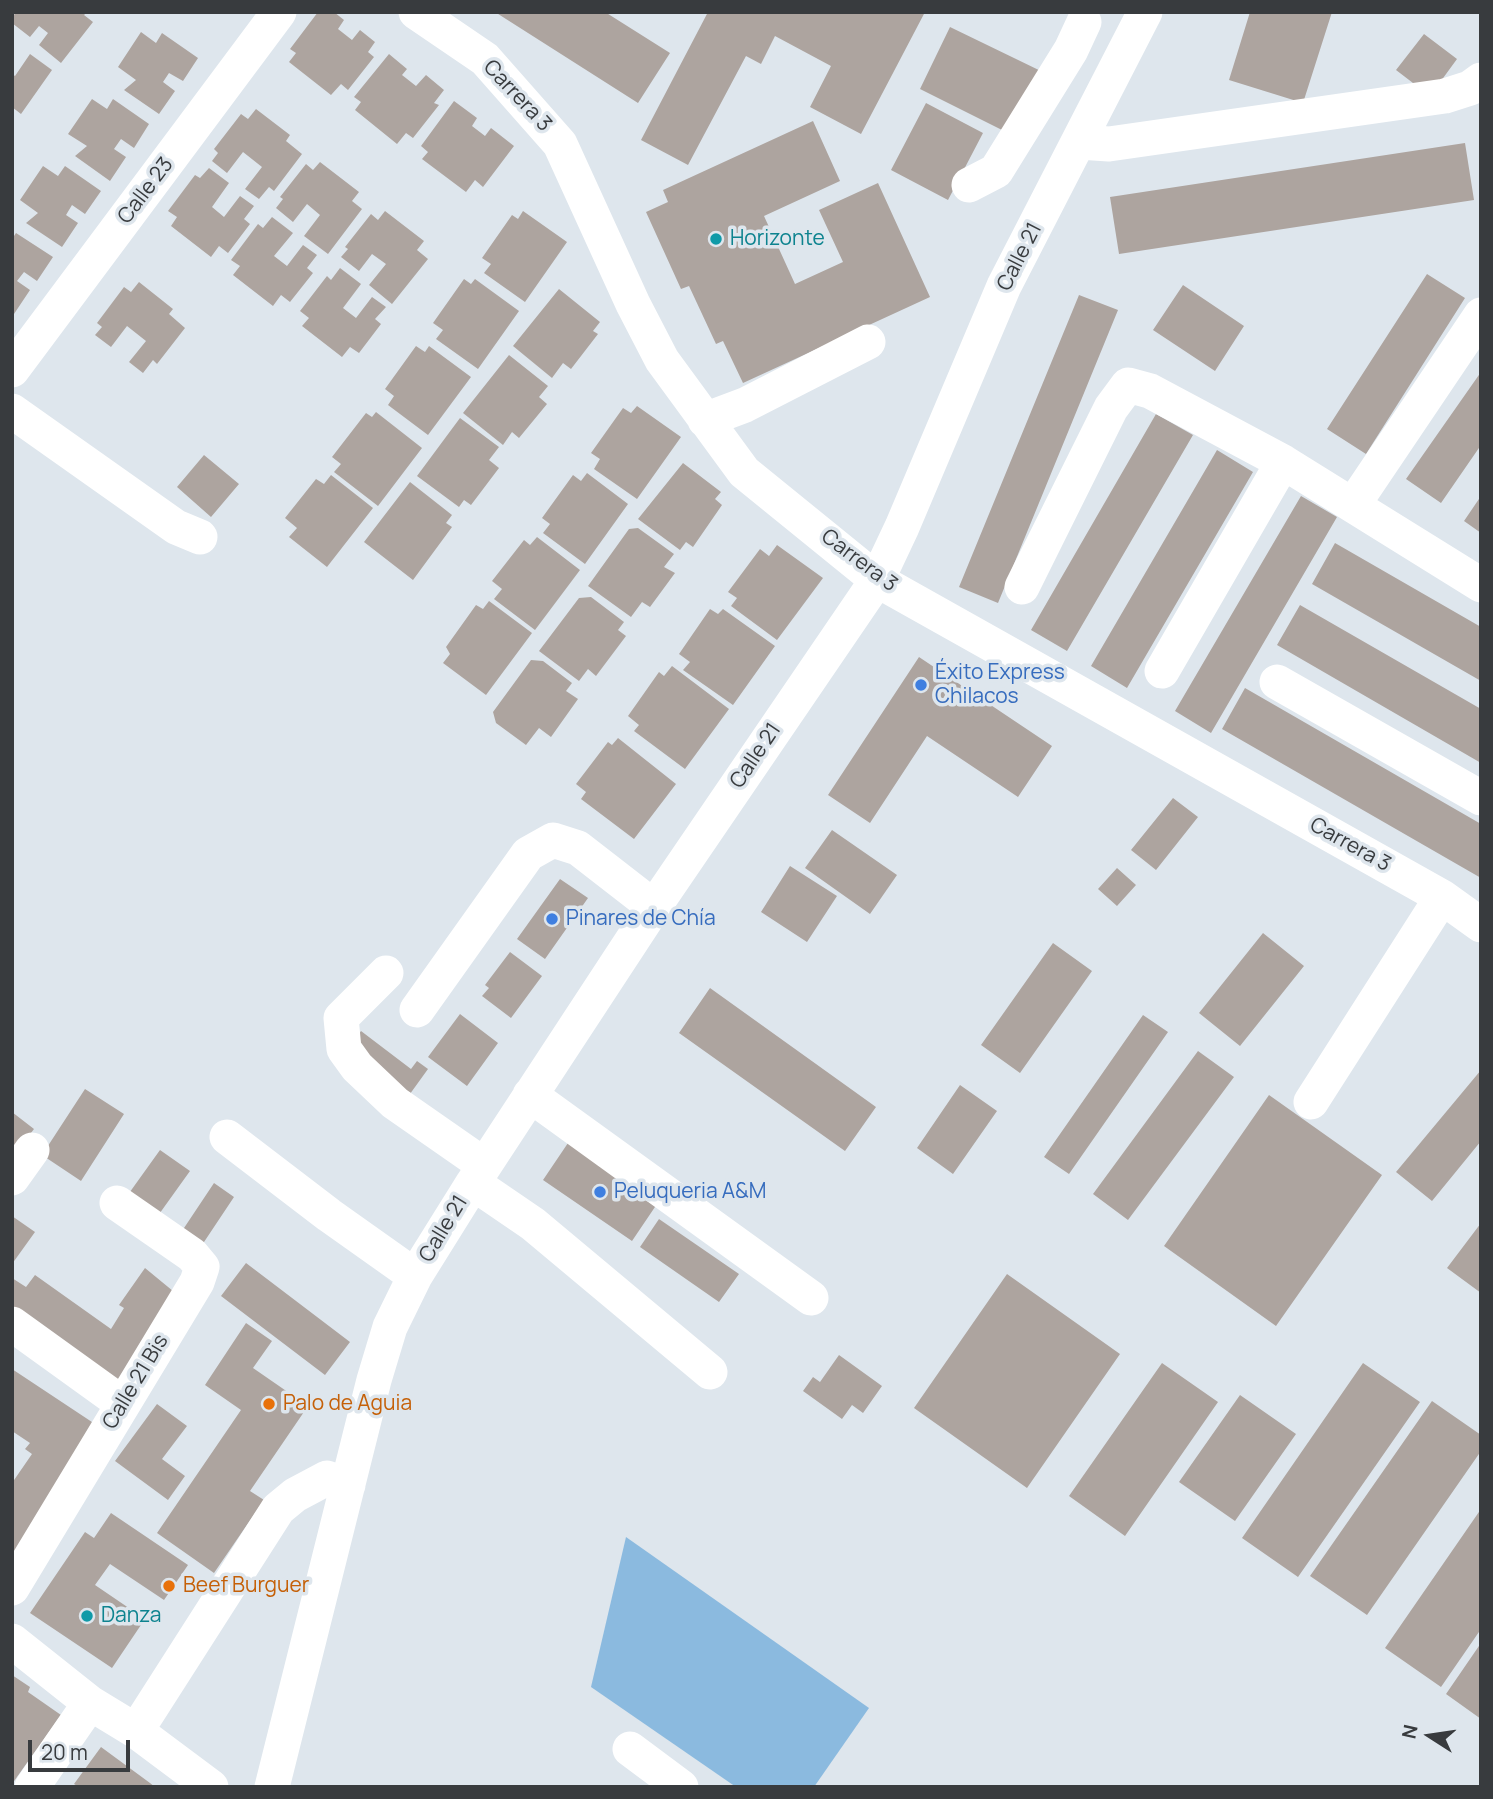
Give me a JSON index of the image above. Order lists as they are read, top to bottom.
{
  "streets": {
    "street": [
      "Carrera 3",
      "Calle 23",
      "Calle 21",
      "Calle 21 Bis"
    ]
  },
  "crossings": [
    ["Carrera 3", "Calle 21"]
  ],
  "places": [
    "Horizonte",
    "Éxito Express Chilacos",
    "Pinares de Chía",
    "Peluqueria A&M",
    "Palo de Aguia",
    "Beef Burguer",
    "Danza"
  ],
  "scale_bar": "20 m",
  "north": "left"
}
